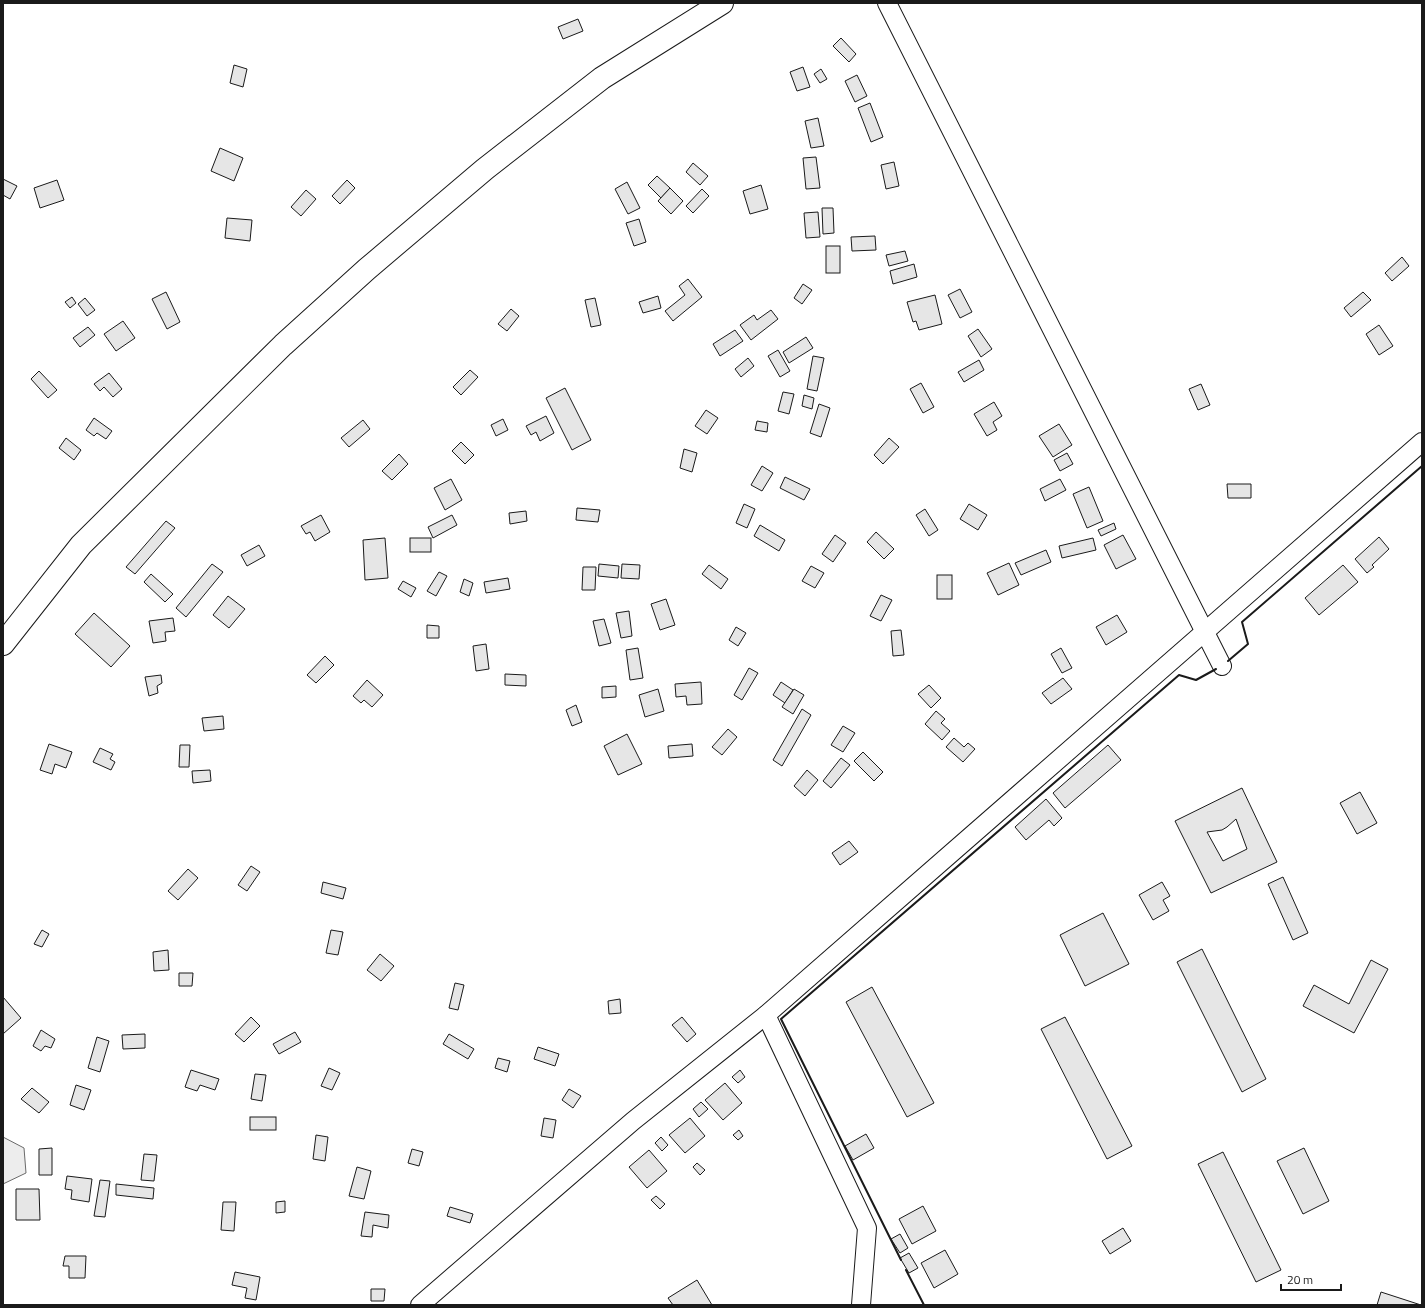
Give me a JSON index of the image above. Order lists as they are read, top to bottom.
{
  "scale_bar": "20 m"
}
